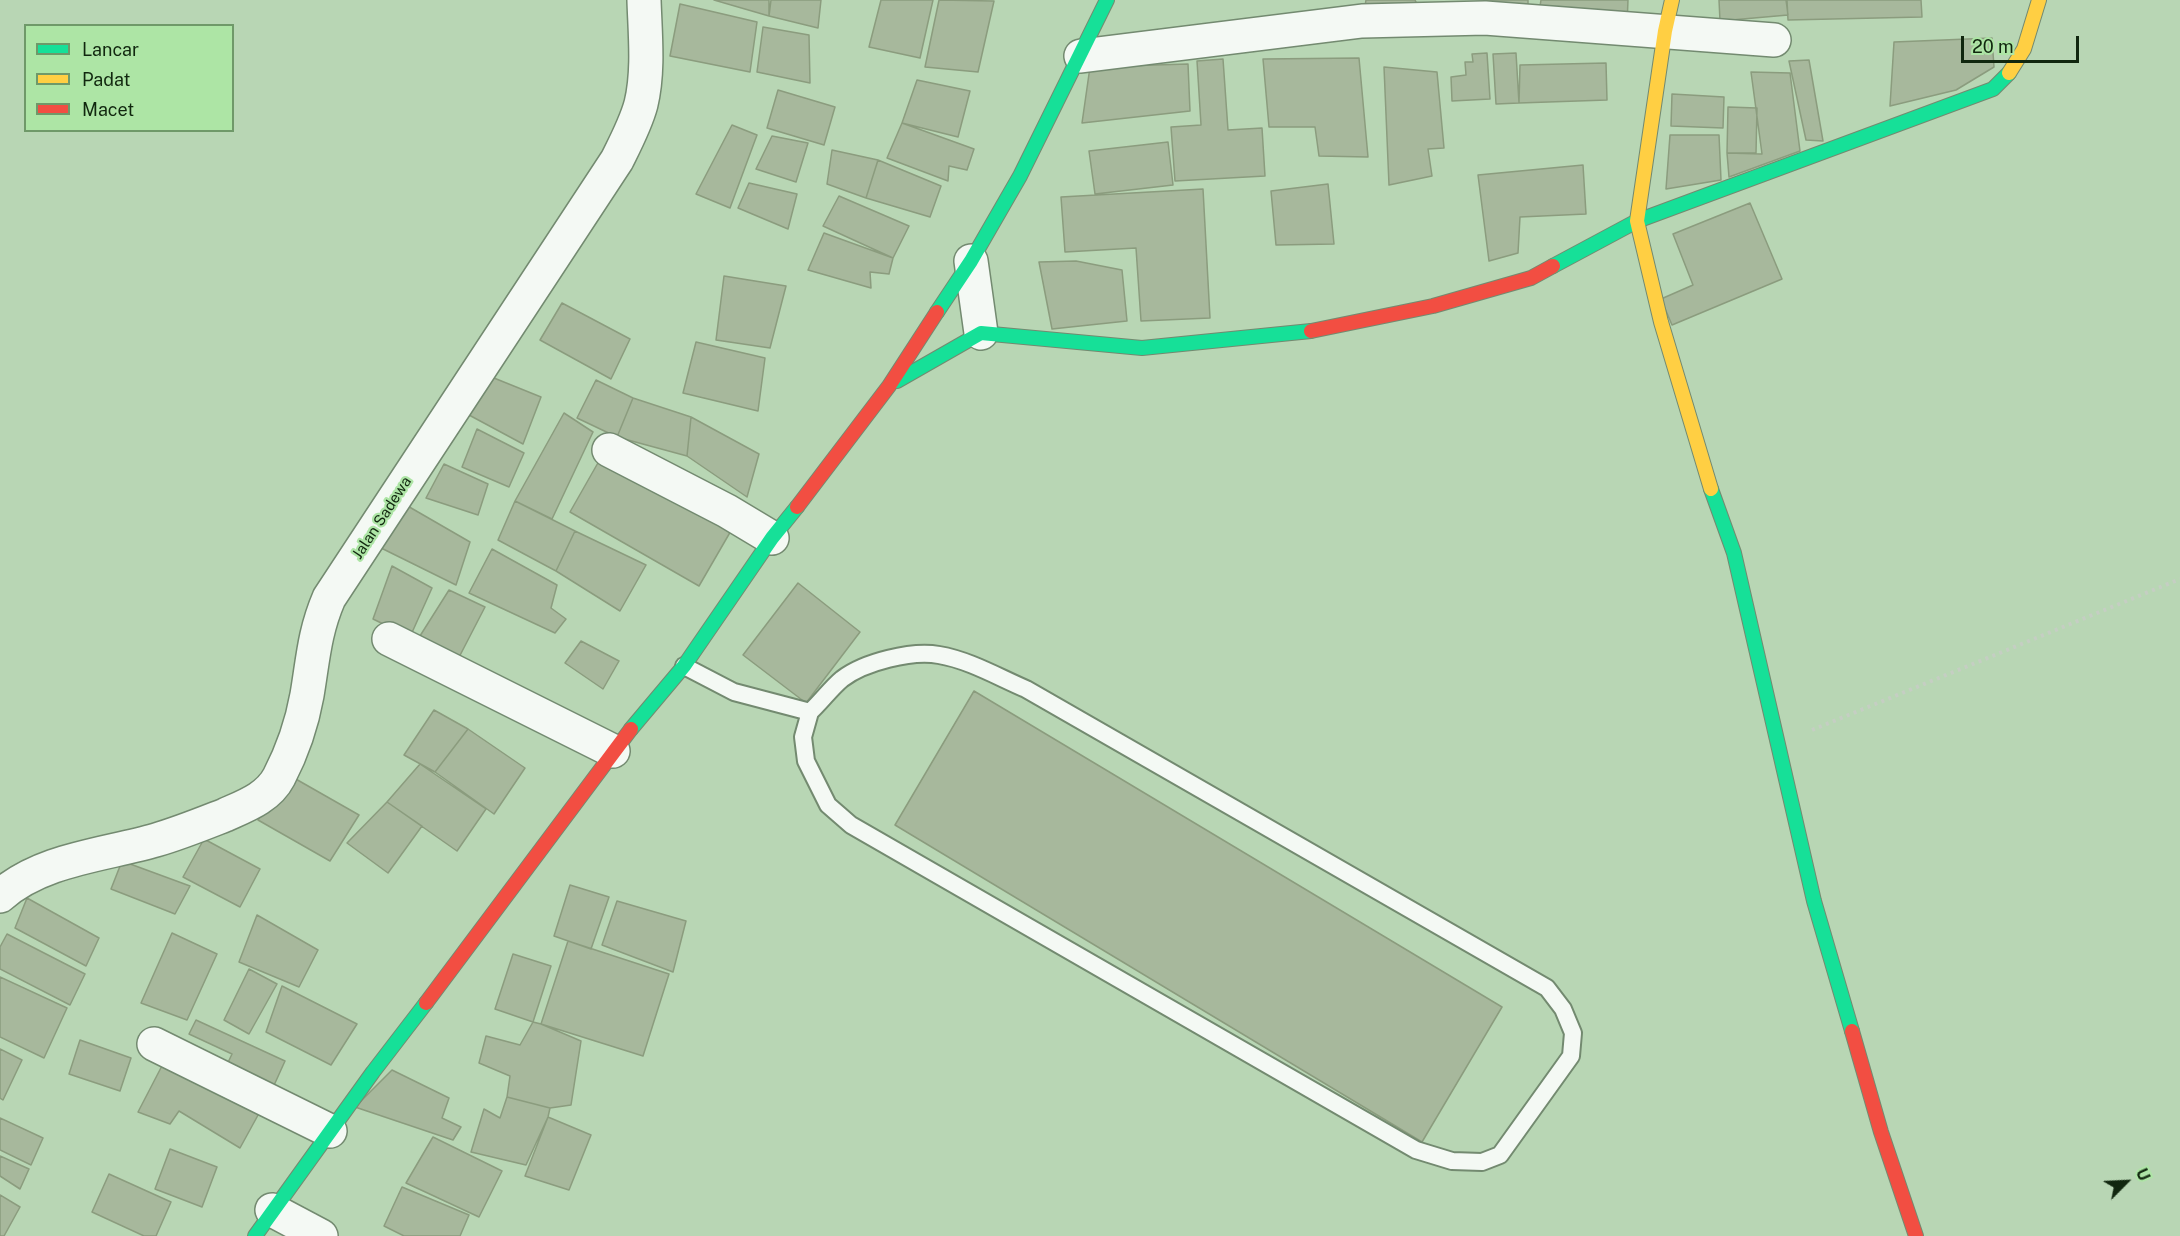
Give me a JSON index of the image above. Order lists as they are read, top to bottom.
{
  "streets": {
    "street": ["Jalan Sadewa"]
  },
  "legend": ["Lancar", "Padat", "Macet"],
  "scale_bar": "20 m",
  "north": "top right"
}
